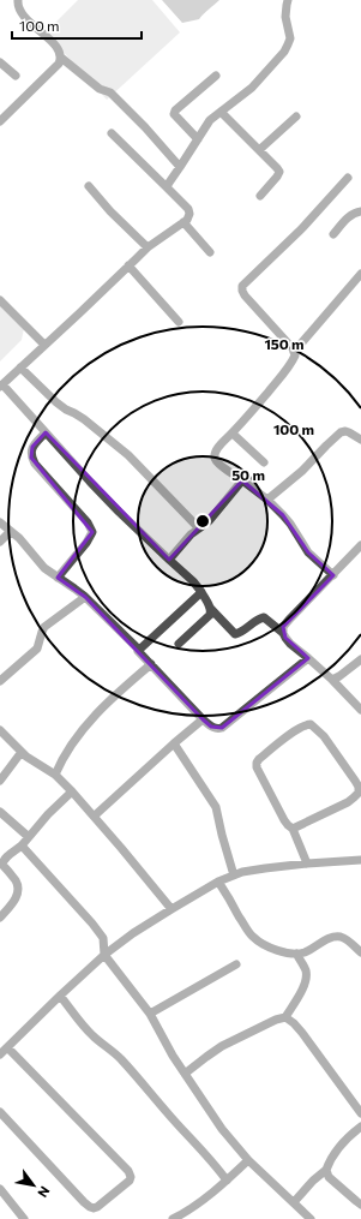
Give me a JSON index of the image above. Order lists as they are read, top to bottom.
{
  "scale_bar": "100 m",
  "north": "bottom right",
  "rings": ["150 m", "100 m", "50 m"]
}
